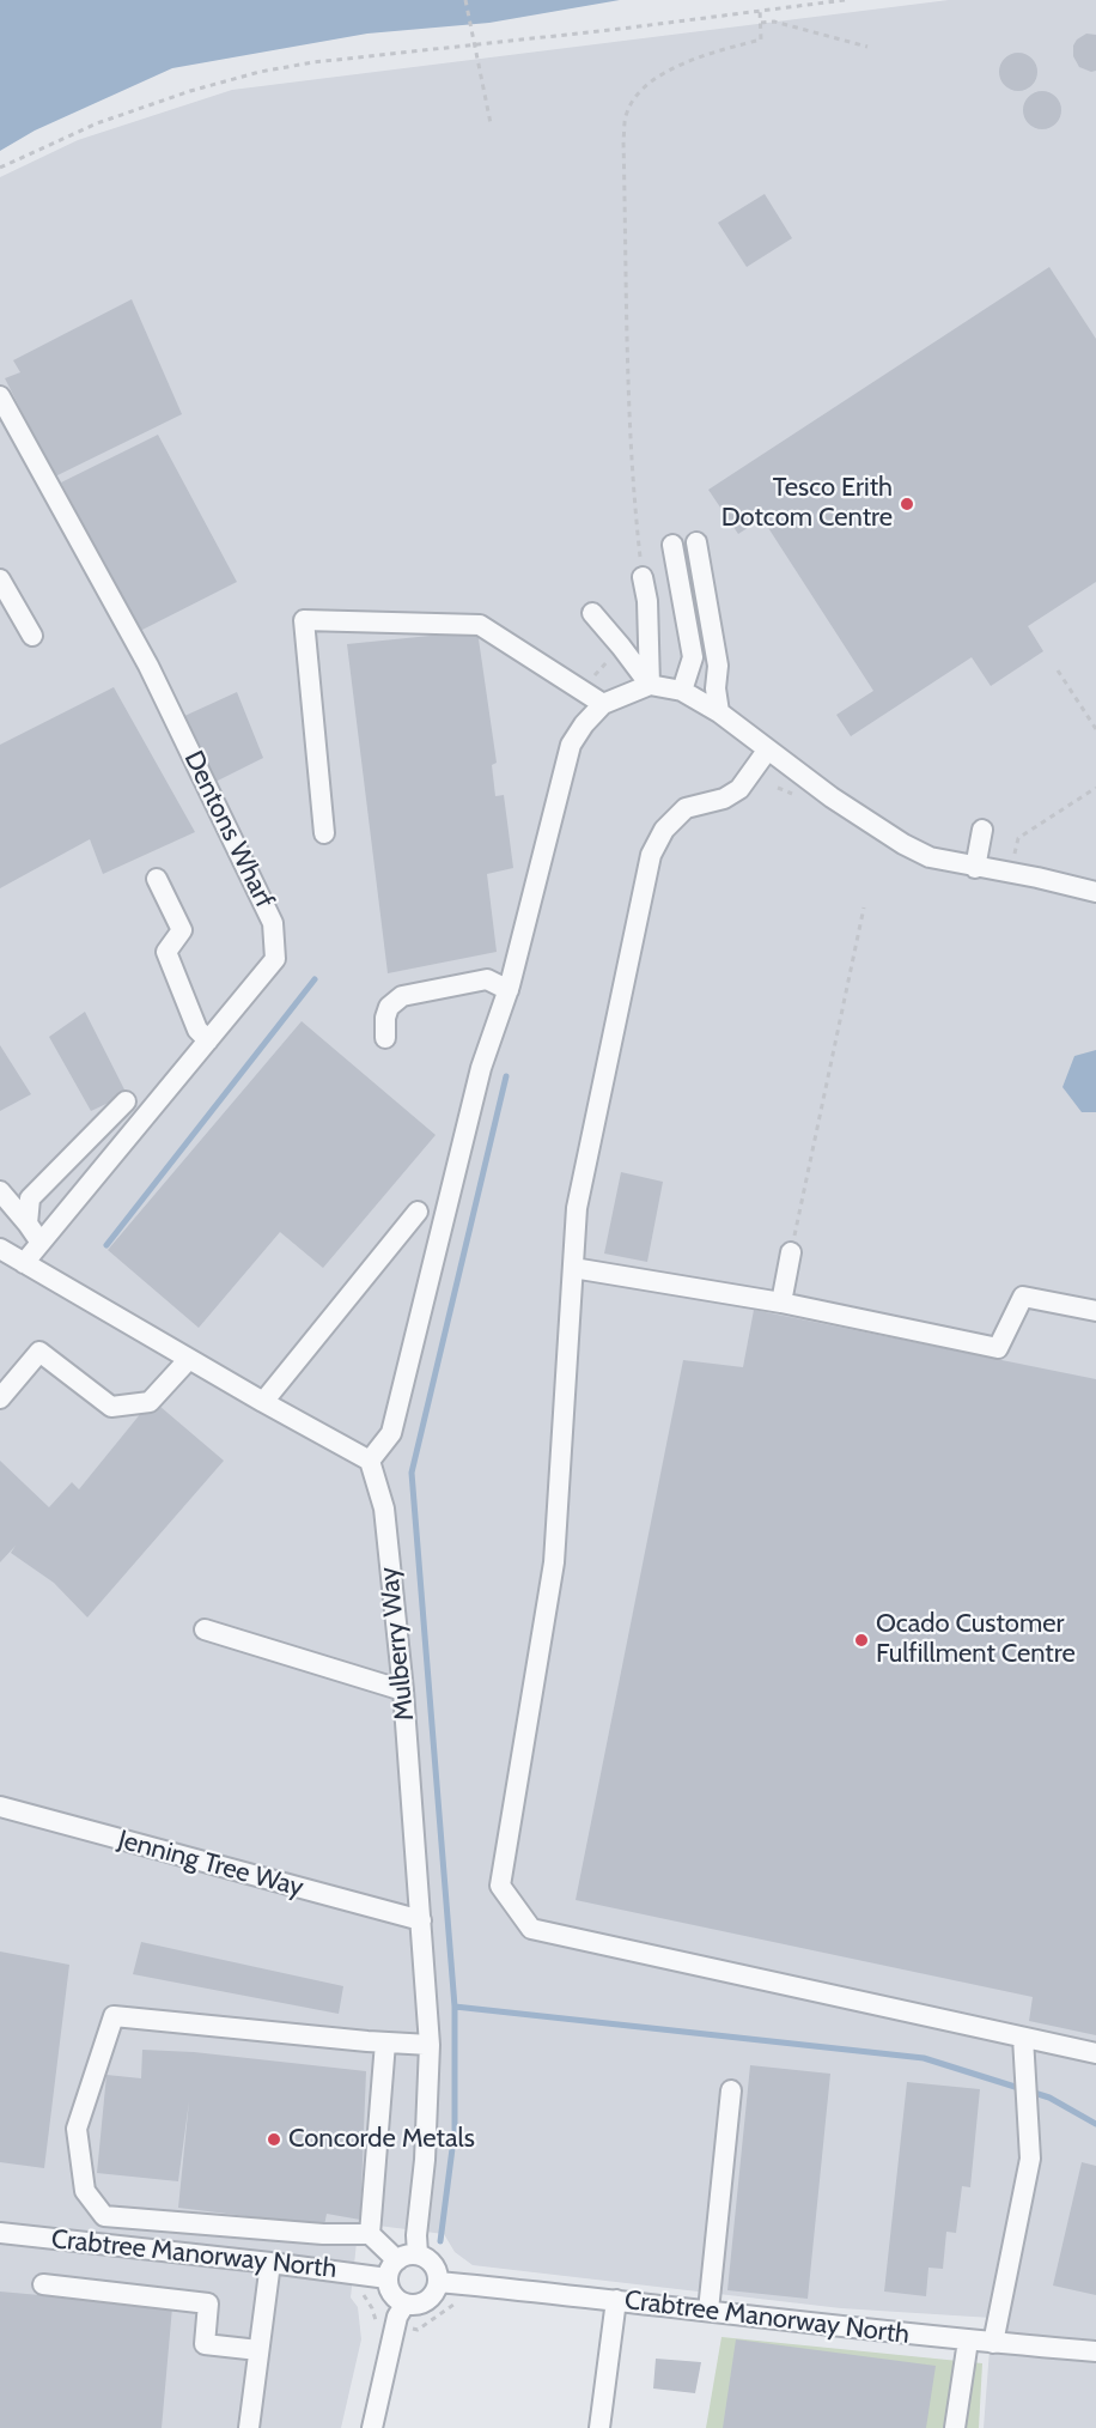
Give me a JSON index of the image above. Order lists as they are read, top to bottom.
{
  "streets": {
    "street": [
      "Dentons Wharf",
      "Mulberry Way",
      "Jenning Tree Way",
      "Crabtree Manorway North"
    ]
  },
  "crossings": [
    ["Mulberry Way", "Jenning Tree Way"],
    ["Mulberry Way", "Crabtree Manorway North"]
  ],
  "places": ["Tesco Erith Dotcom Centre", "Ocado Customer Fulfillment Centre", "Concorde Metals"]
}
